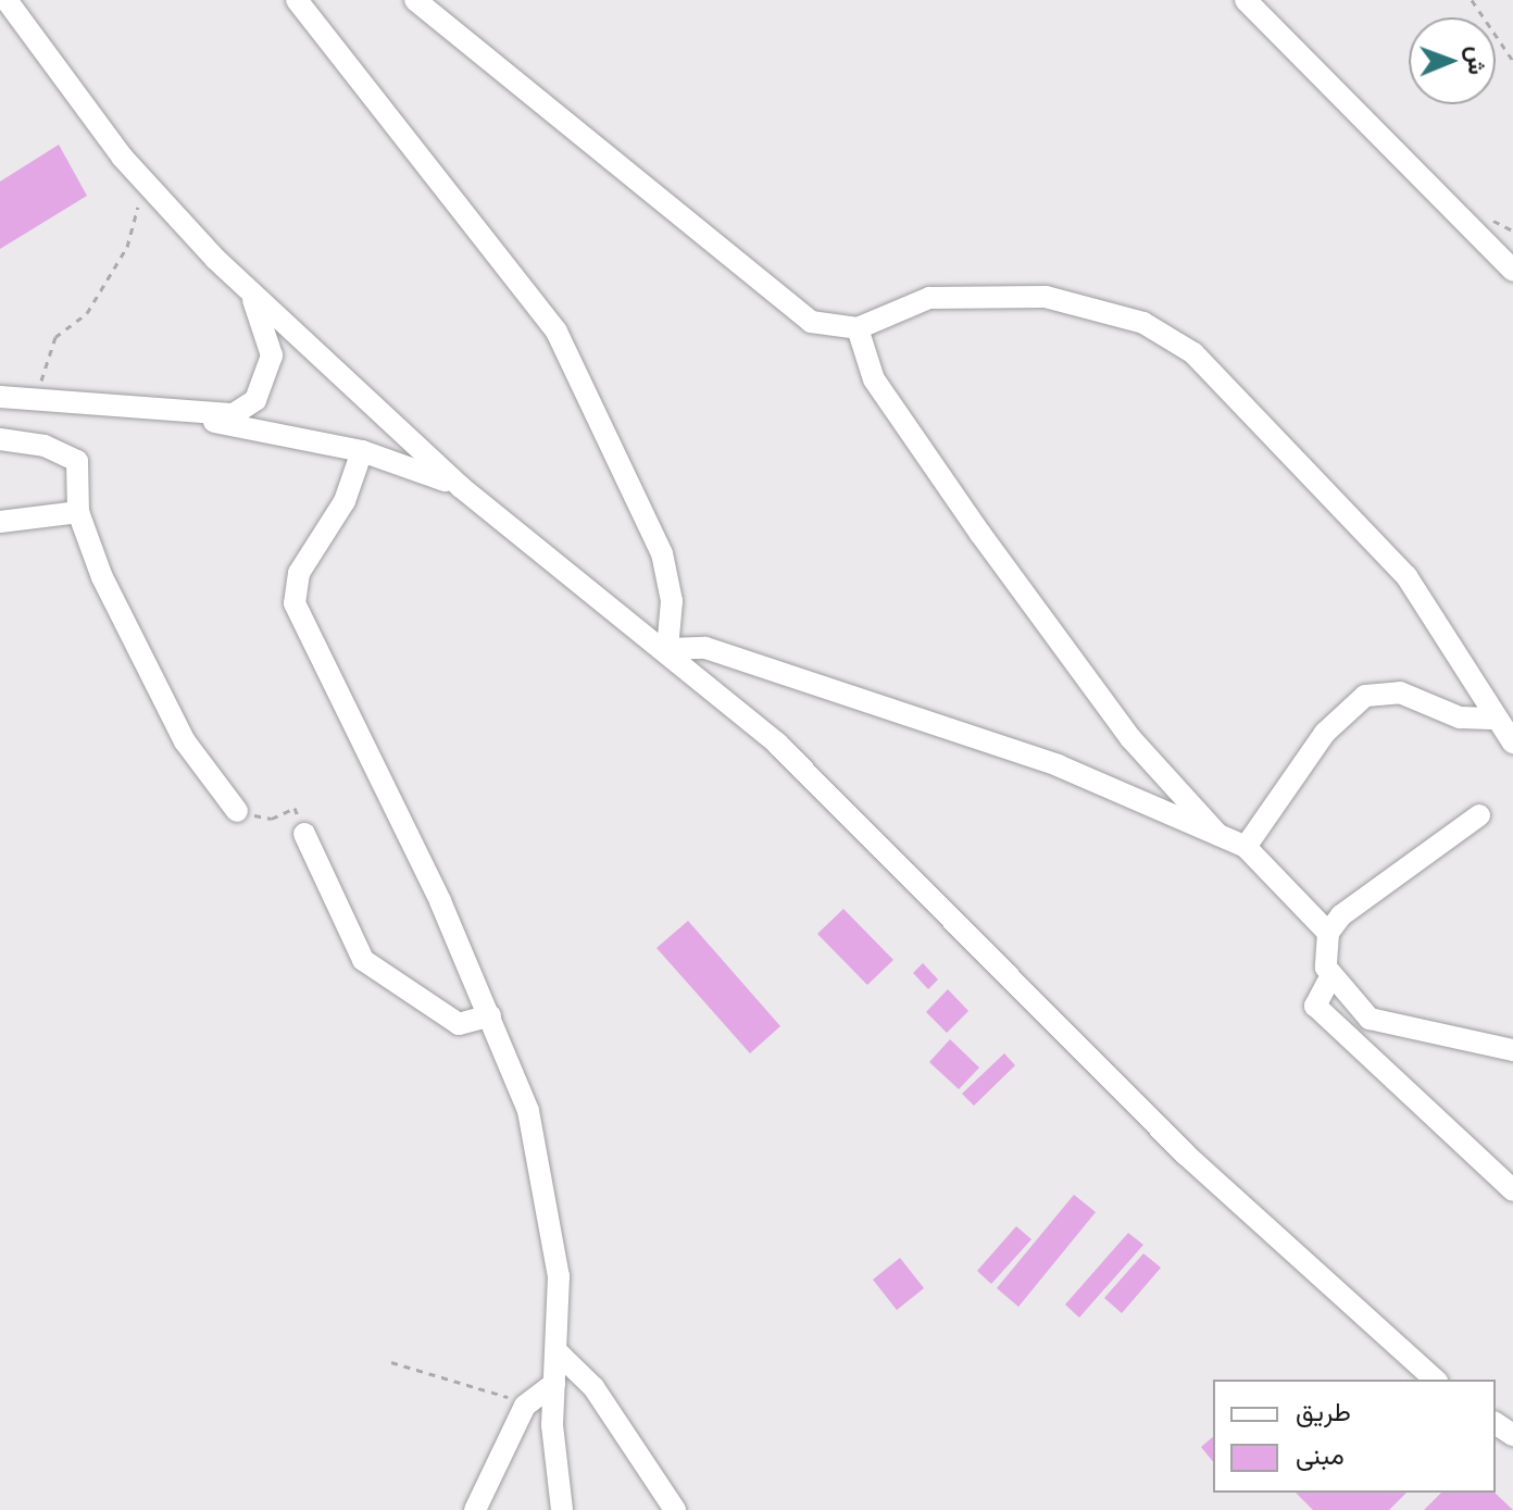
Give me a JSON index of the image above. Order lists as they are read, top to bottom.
{
  "legend": ["طريق", "مبنى"],
  "north": "right"
}
